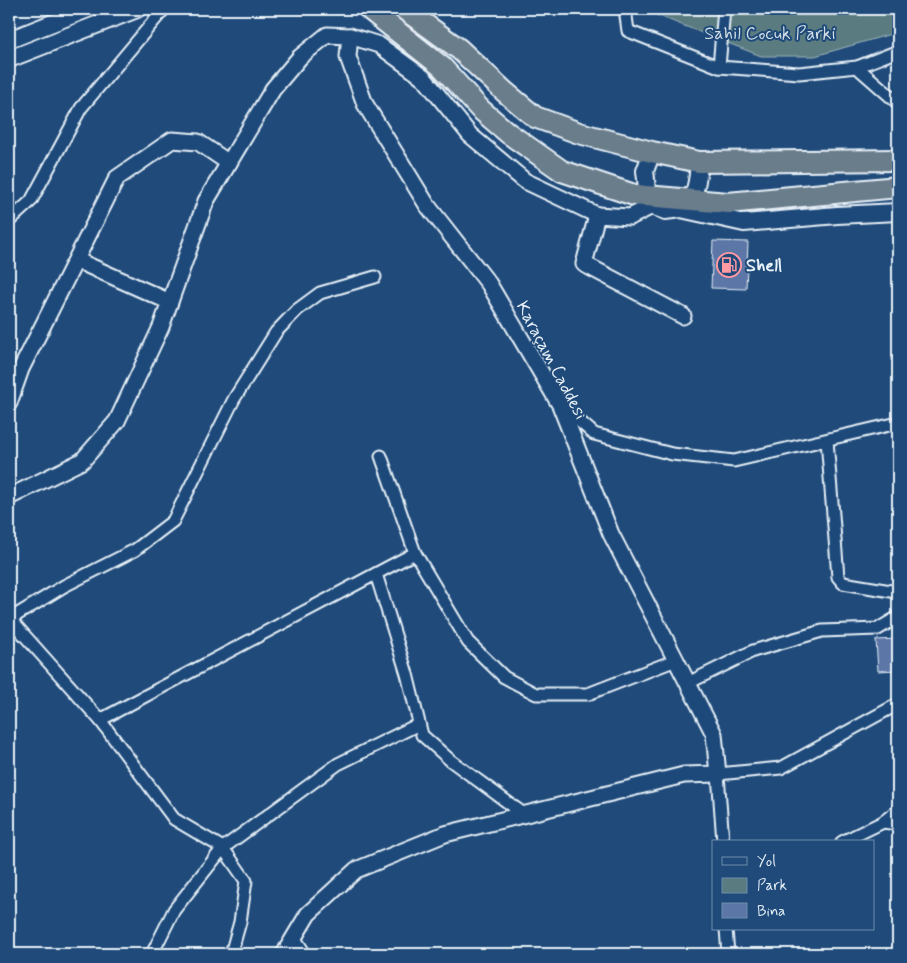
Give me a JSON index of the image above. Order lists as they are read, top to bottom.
{
  "streets": {
    "street": ["Karaçam Caddesi"]
  },
  "parks": ["Sahil Cocuk Parki"],
  "places": {
    "fuel station": ["Shell"]
  },
  "legend": ["Yol", "Park", "Bina"]
}
